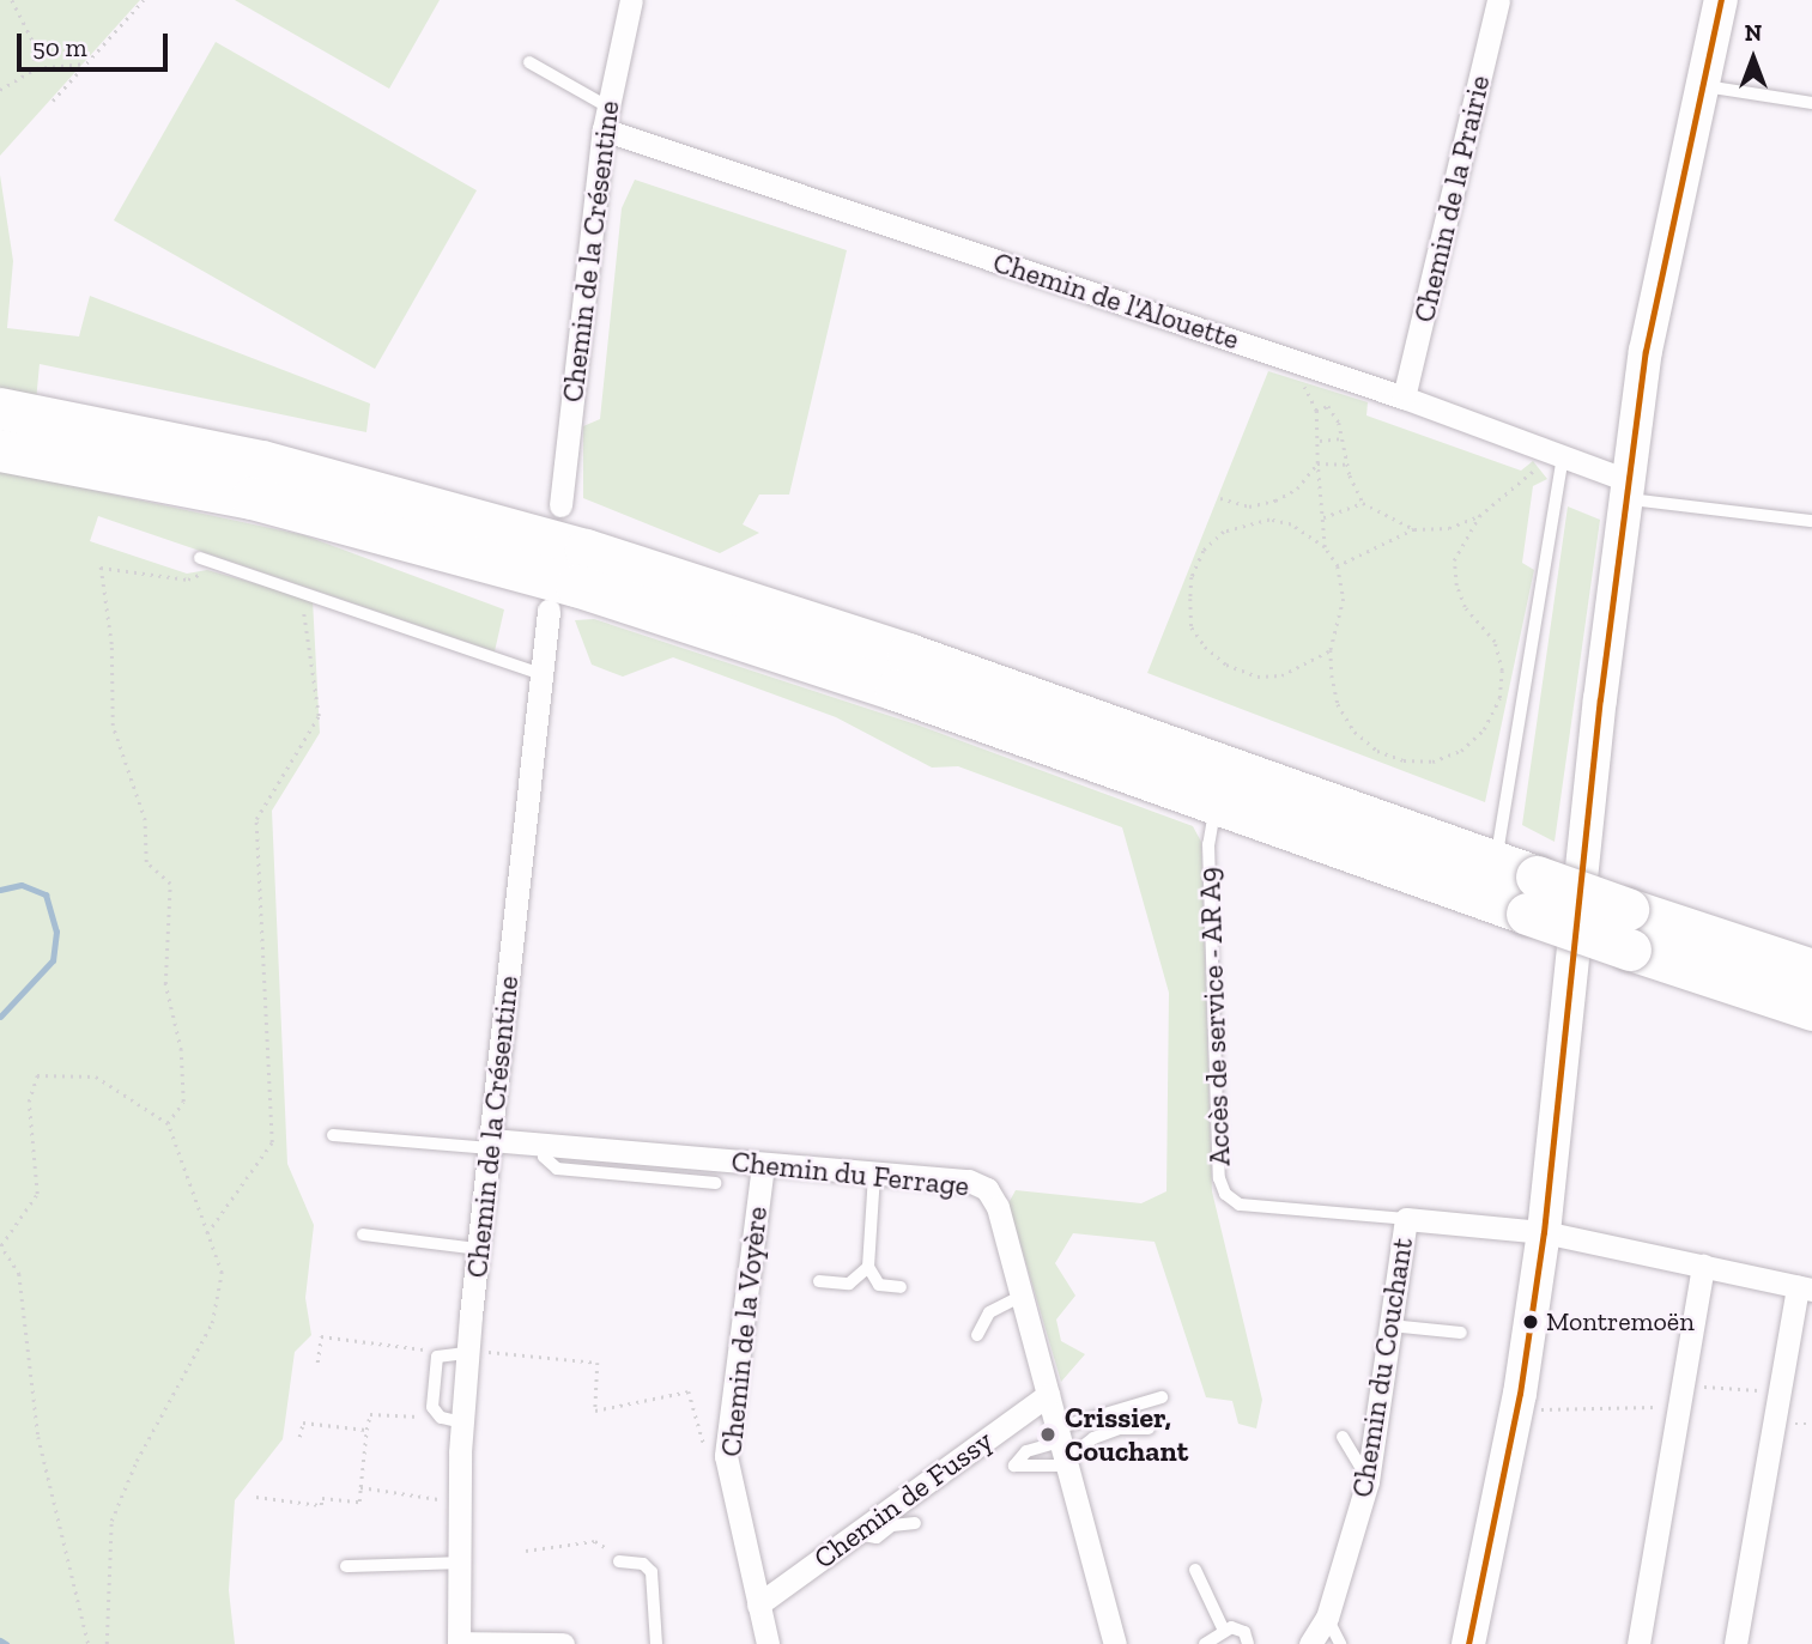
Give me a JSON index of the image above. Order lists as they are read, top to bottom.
{
  "streets": {
    "street": [
      "Chemin de la Prairie",
      "Chemin de la Crésentine",
      "Chemin de l'Alouette",
      "Chemin du Ferrage",
      "Chemin de la Voyère",
      "Chemin du Couchant",
      "Chemin de Fussy"
    ],
    "lane": ["Accès de service - AR A9"]
  },
  "crossings": [
    ["Chemin de la Prairie", "Chemin de l'Alouette"],
    ["Chemin de la Crésentine", "Chemin de l'Alouette"],
    ["Chemin de la Crésentine", "Chemin du Ferrage"],
    ["Accès de service - AR A9", "Chemin du Couchant"],
    ["Chemin du Ferrage", "Chemin de la Voyère"],
    ["Chemin du Ferrage", "Chemin de Fussy"],
    ["Chemin de la Voyère", "Chemin de Fussy"]
  ],
  "places": ["Montremoën", "Crissier, Couchant"],
  "scale_bar": "50 m",
  "north": "top"
}
